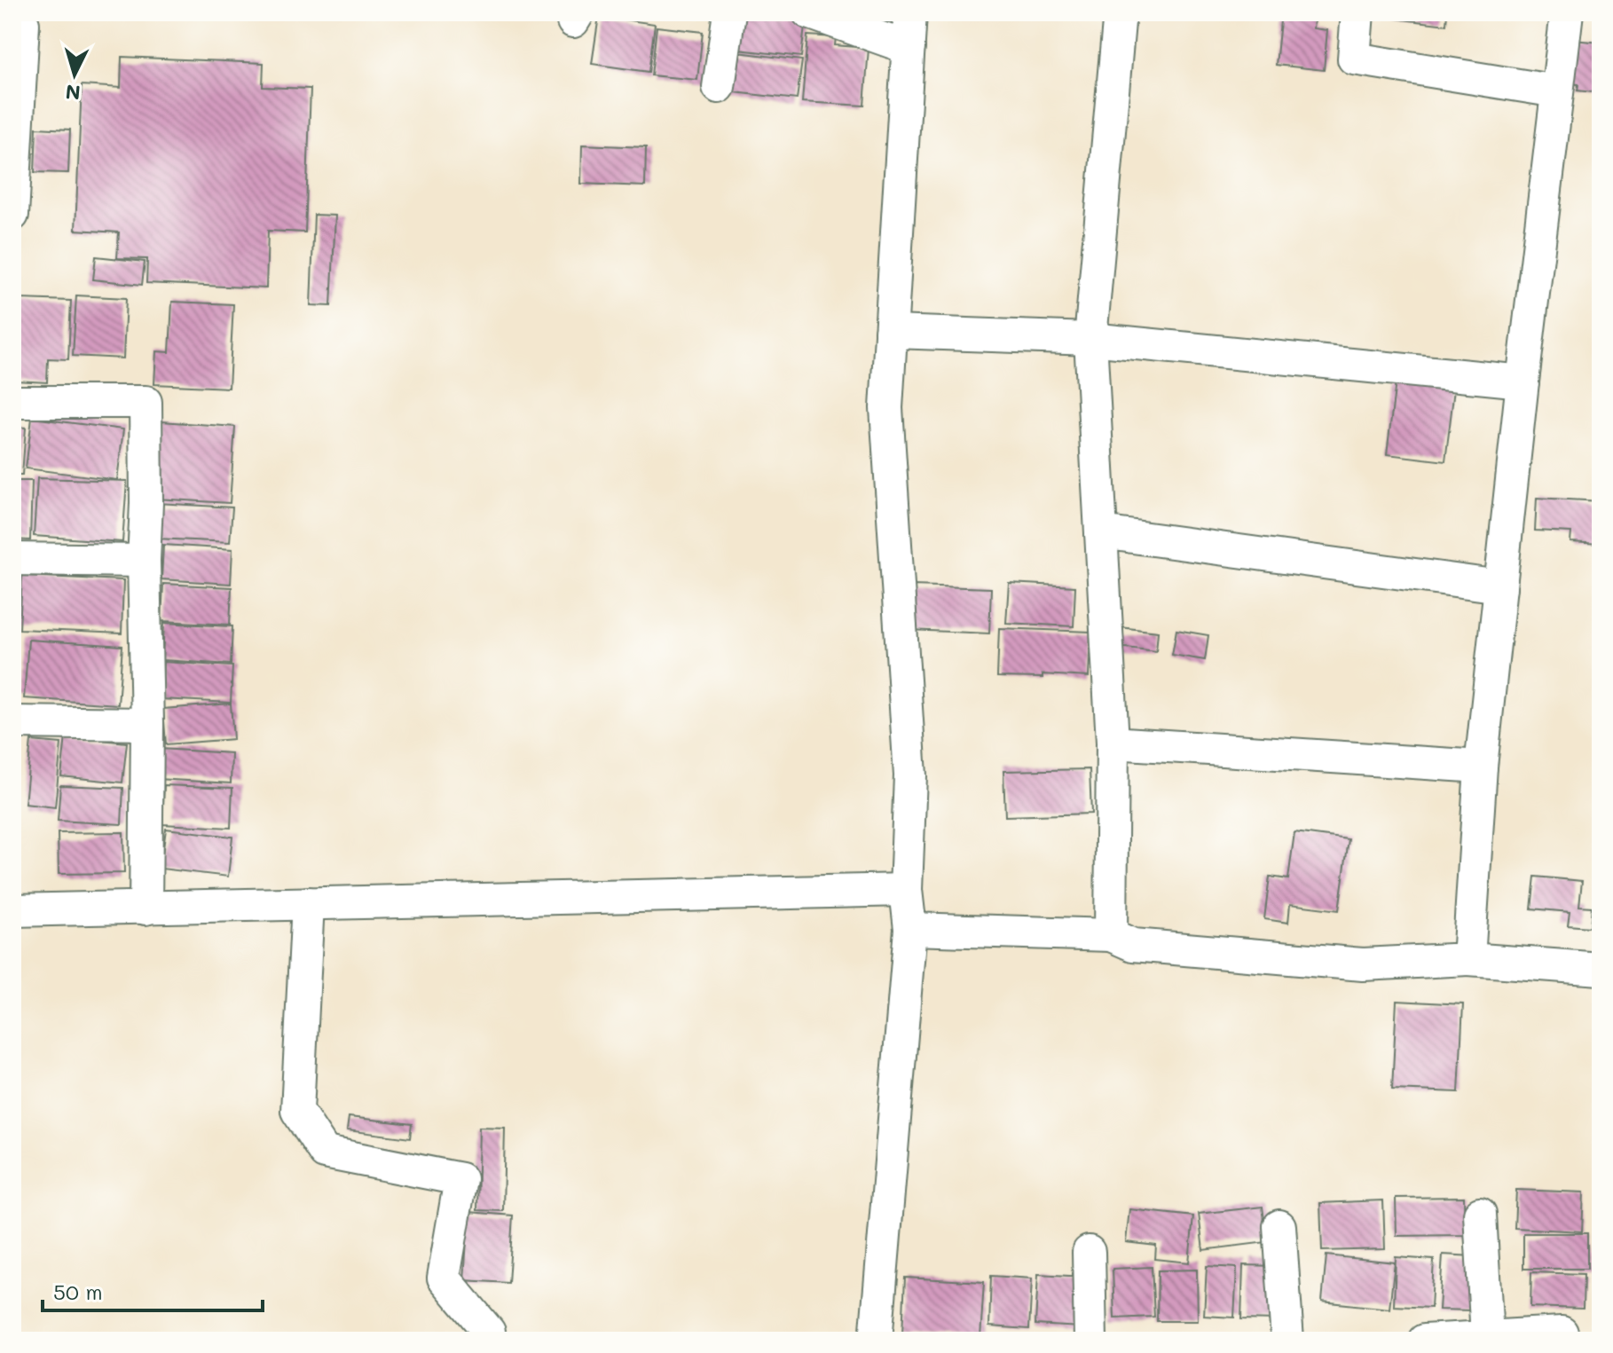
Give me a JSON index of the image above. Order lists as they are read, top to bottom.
{
  "scale_bar": "50 m",
  "north": "bottom"
}
